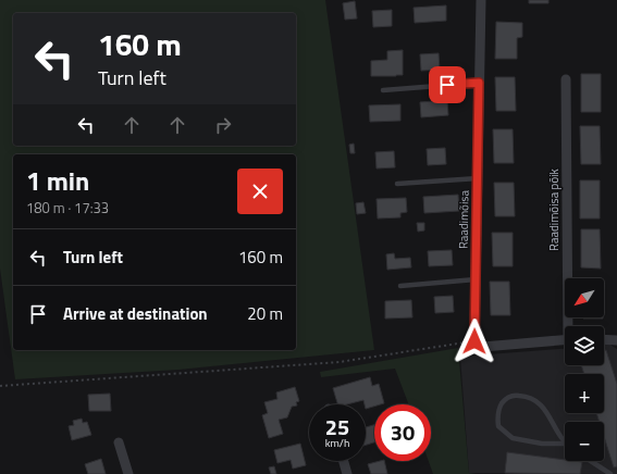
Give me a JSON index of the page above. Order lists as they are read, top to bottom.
{
  "streets": {
    "street": ["Raadimõisa põik", "Raadimõisa"]
  },
  "north": "bottom left",
  "page": {
    "turn": ["160 m", "Turn left"],
    "heading": ["1 min", "180 m · 17:33"],
    "list": [
      {
        "name": "Turn left",
        "value": "160 m"
      },
      {
        "name": "Arrive at destination",
        "value": "20 m"
      }
    ],
    "map_buttons": ["+", "−"],
    "speed": "25 km/h",
    "limit": "30"
  }
}
